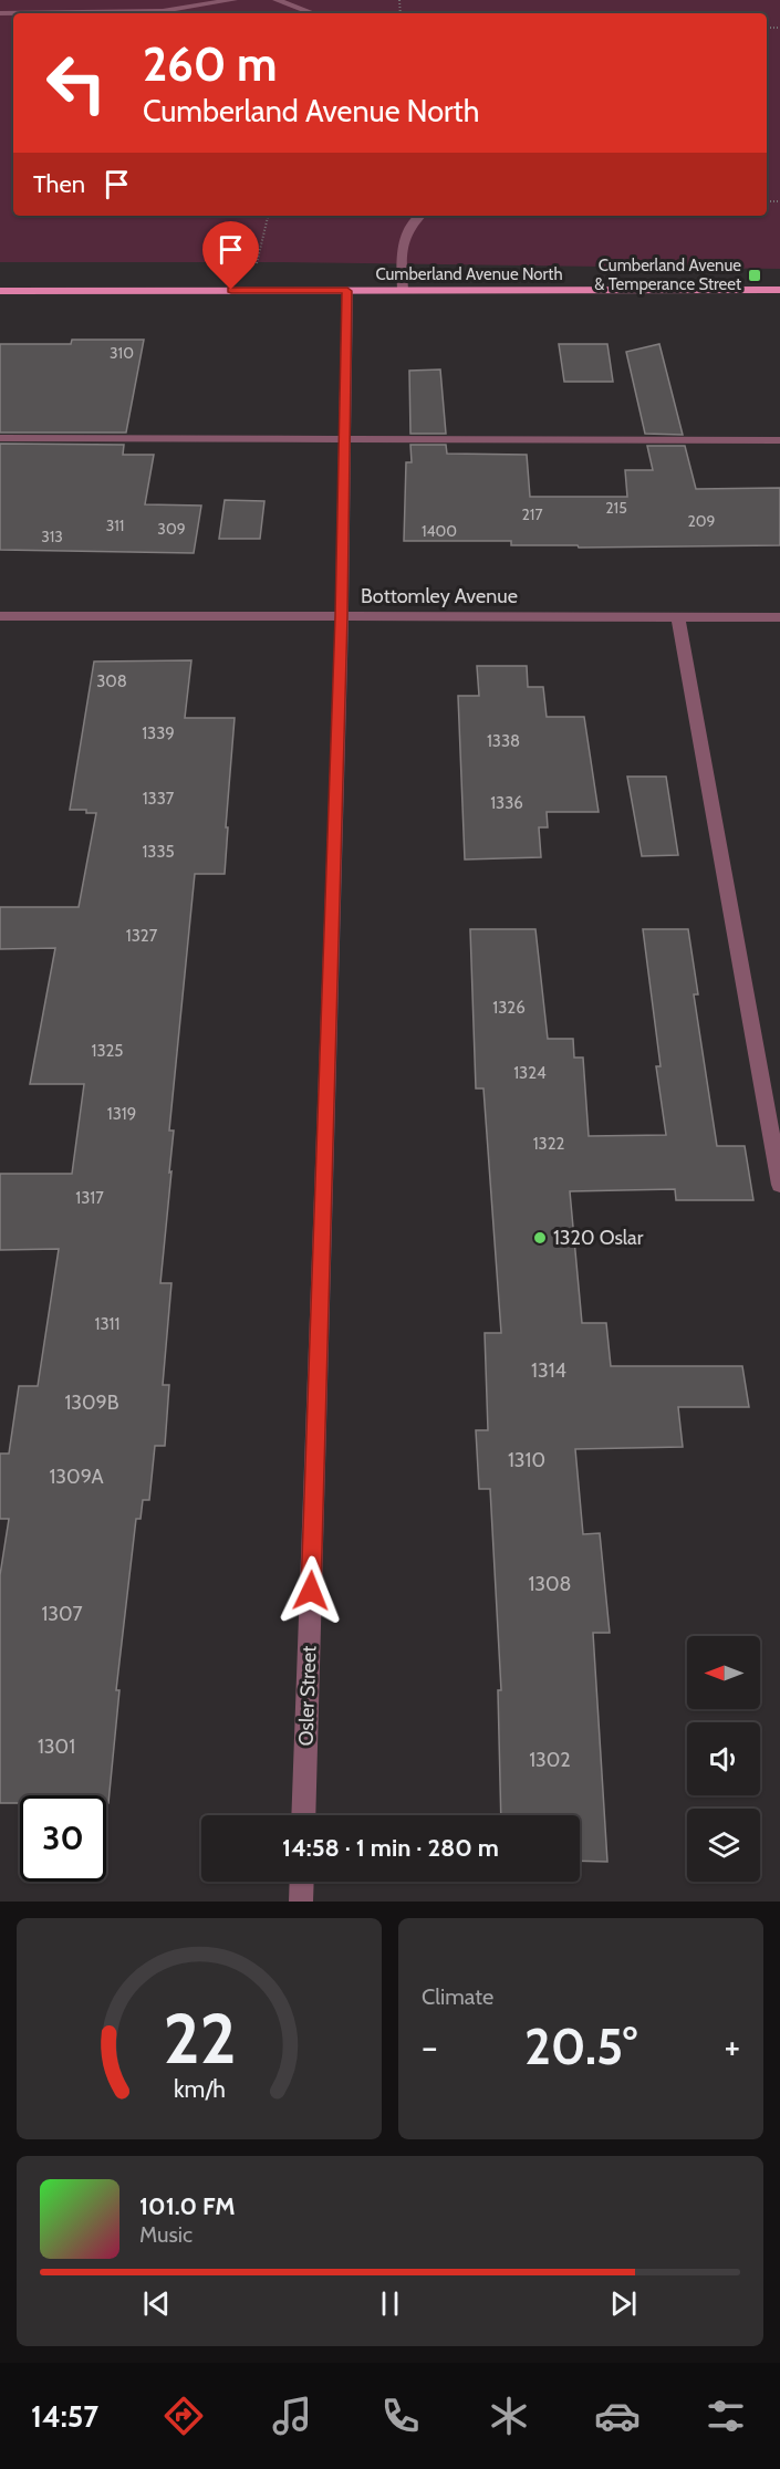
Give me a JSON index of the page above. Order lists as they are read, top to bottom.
{
  "streets": {
    "main road": ["Cumberland Avenue North"],
    "street": ["Bottomley Avenue", "Osler Street"]
  },
  "crossings": [
    ["Cumberland Avenue North", "Osler Street"],
    ["Bottomley Avenue", "Osler Street"]
  ],
  "places": {
    "transit": ["Cumberland Avenue & Temperance Street"],
    "other": ["1320 Oslar"]
  },
  "house_numbers": [
    "310",
    "215",
    "217",
    "209",
    "311",
    "309",
    "1400",
    "313",
    "308",
    "1339",
    "1338",
    "1337",
    "1336",
    "1335",
    "1327",
    "1326",
    "1325",
    "1324",
    "1319",
    "1322",
    "1317",
    "1311",
    "1314",
    "1309B",
    "1310",
    "1309A",
    "1308",
    "1307",
    "1301",
    "1302"
  ],
  "north": "left",
  "page": {
    "turn": ["260 m", "Cumberland Avenue North"],
    "then": "Then",
    "limit": "30",
    "trip": "14:58 · 1 min · 280 m",
    "tile": "Climate",
    "heat": ["−", "20.5°", "+"],
    "song": ["101.0 FM", "Music"],
    "tabs": "14:57",
    "gauge": ["22", "km/h"]
  }
}
